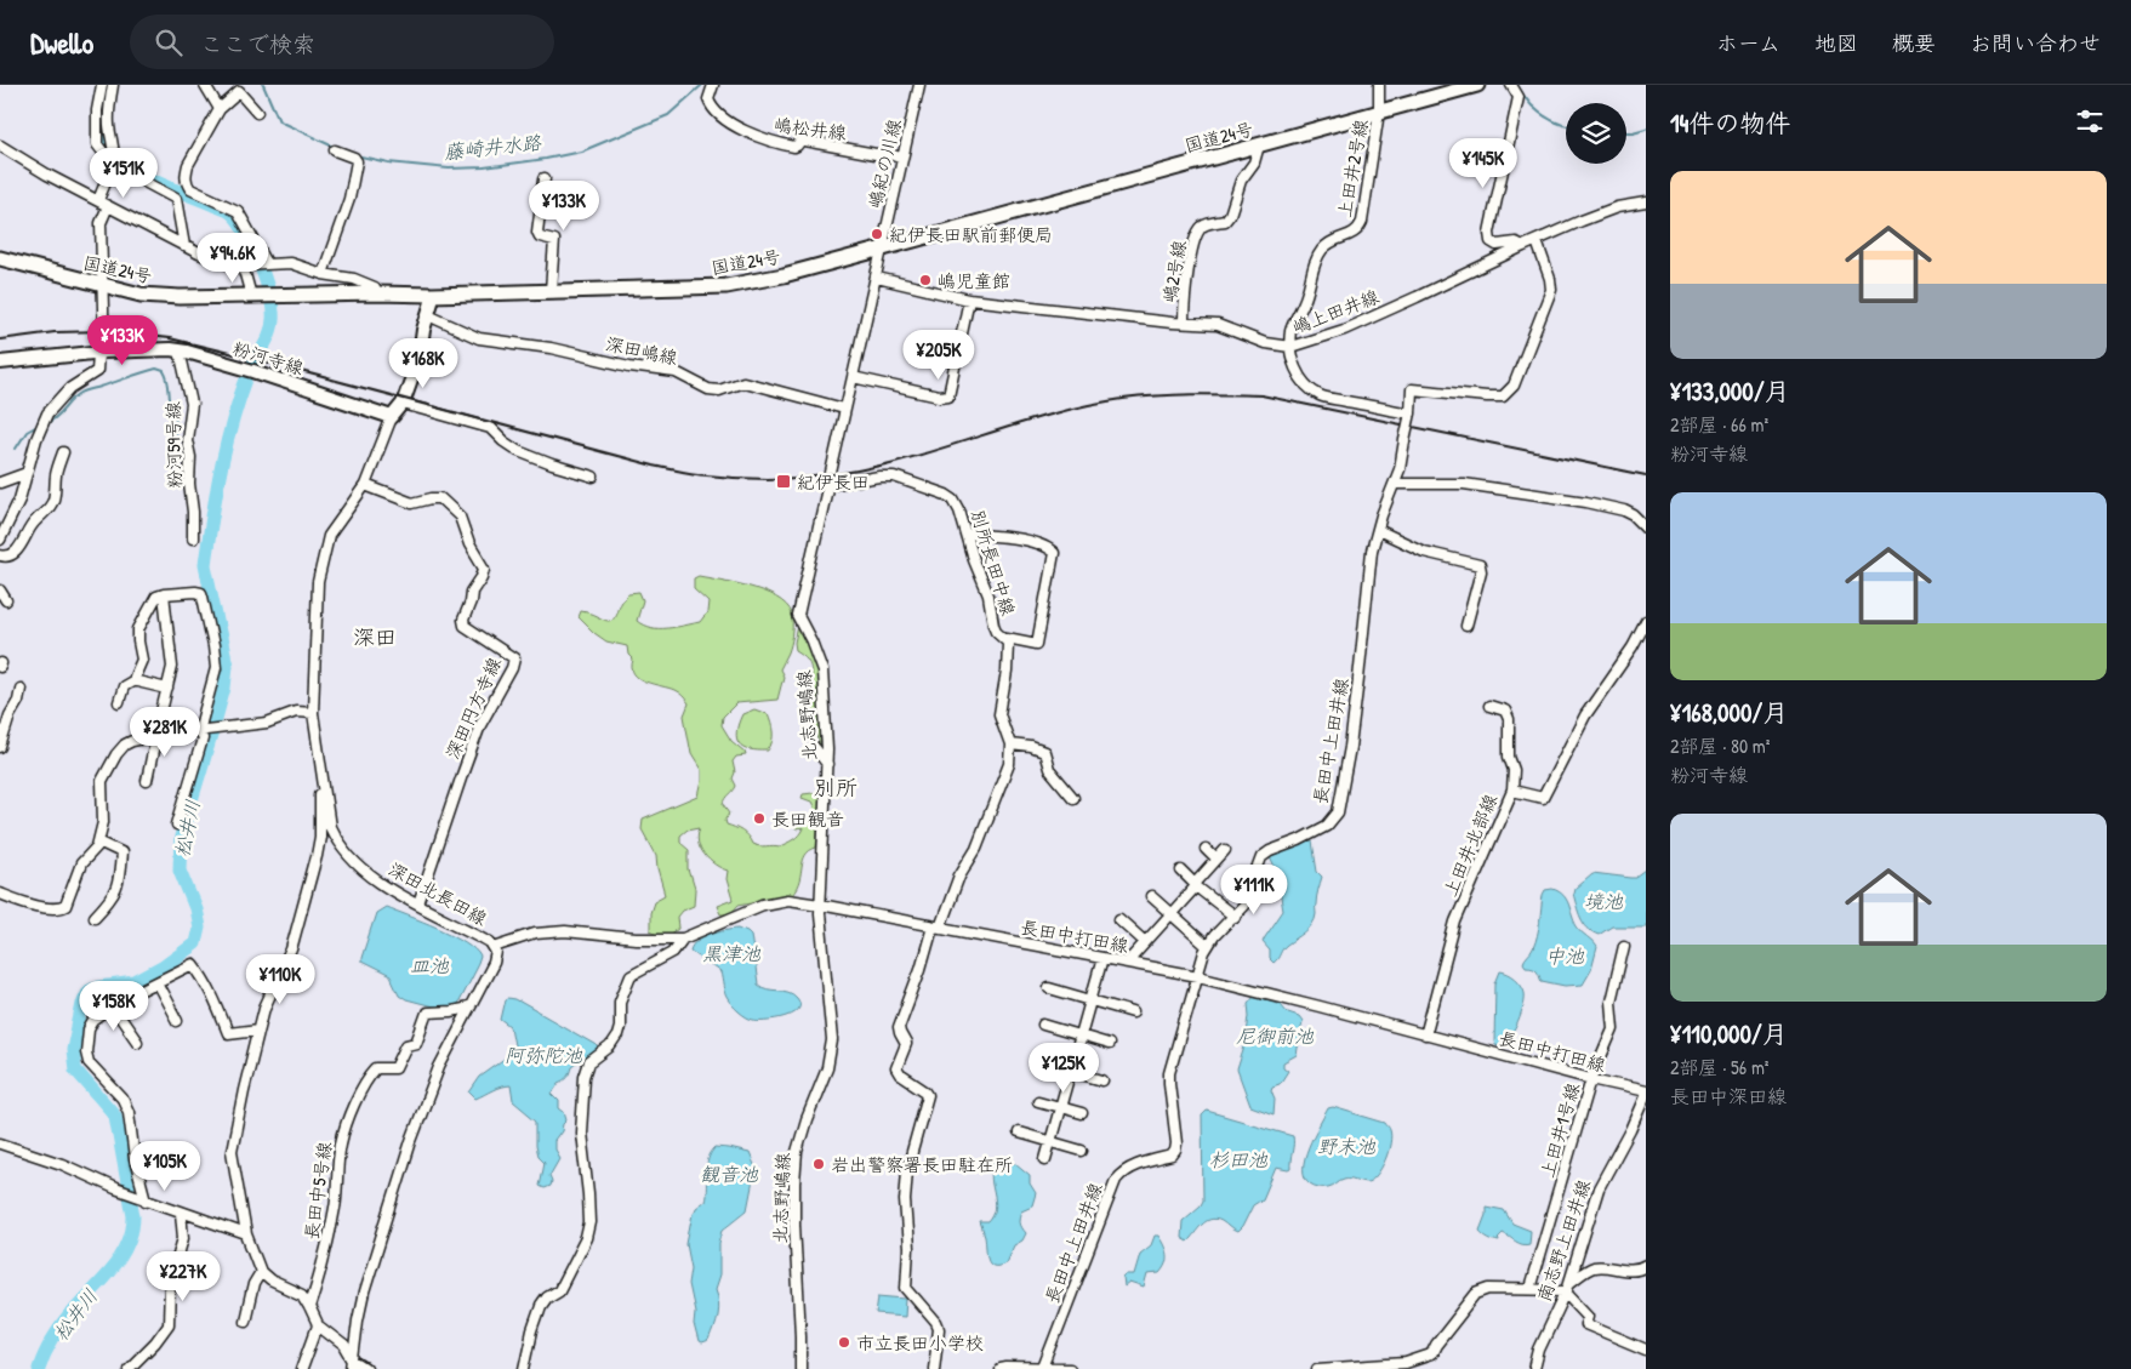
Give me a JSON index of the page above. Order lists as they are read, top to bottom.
{
  "streets": {
    "highway": ["国道24号"],
    "main road": ["粉河寺線"],
    "street": [
      "嶋松井線",
      "嶋紀の川線",
      "上田井2号線",
      "嶋2号線",
      "嶋上田井線",
      "深田嶋線",
      "粉河59号線",
      "別所長田中線",
      "深田円方寺線",
      "北志野嶋線",
      "長田中上田井線",
      "上田井北部線",
      "深田北長田線",
      "長田中打田線",
      "上田井1号線",
      "長田中5号線",
      "南志野上田井線"
    ]
  },
  "crossings": [
    ["嶋松井線", "嶋紀の川線"],
    ["国道24号", "嶋紀の川線"],
    ["国道24号", "上田井2号線"],
    ["国道24号", "嶋2号線"],
    ["国道24号", "北志野嶋線"],
    ["嶋紀の川線", "北志野嶋線"],
    ["上田井2号線", "嶋上田井線"],
    ["嶋2号線", "嶋上田井線"],
    ["嶋上田井線", "北志野嶋線"],
    ["嶋上田井線", "長田中上田井線"],
    ["深田嶋線", "北志野嶋線"],
    ["粉河寺線", "粉河59号線"],
    ["粉河寺線", "深田北長田線"],
    ["別所長田中線", "北志野嶋線"],
    ["別所長田中線", "長田中打田線"],
    ["深田円方寺線", "深田北長田線"],
    ["北志野嶋線", "長田中打田線"],
    ["長田中上田井線", "長田中打田線"],
    ["上田井北部線", "長田中打田線"],
    ["深田北長田線", "長田中打田線"],
    ["深田北長田線", "長田中5号線"],
    ["長田中打田線", "上田井1号線"],
    ["長田中打田線", "南志野上田井線"]
  ],
  "districts": ["深田", "別所"],
  "water": [
    "藤崎井水路",
    "松井川",
    "境池",
    "黒津池",
    "中池",
    "皿池",
    "尼御前池",
    "阿弥陀池",
    "野末池",
    "杉田池",
    "観音池"
  ],
  "places": {
    "other": [
      "紀伊長田駅前郵便局",
      "嶋児童館",
      "長田観音",
      "岩出警察署長田駐在所",
      "市立長田小学校"
    ],
    "transit": ["紀伊長田"]
  },
  "page": {
    "header": "Dwello",
    "search": "ここで検索",
    "nav": [
      "ホーム",
      "地図",
      "概要",
      "お問い合わせ"
    ],
    "heading": "14件の物件",
    "price": [
      "¥145K",
      "¥151K",
      "¥133K",
      "¥94.6K",
      "¥133K",
      "¥205K",
      "¥168K",
      "¥281K",
      "¥111K",
      "¥110K",
      "¥158K",
      "¥125K",
      "¥105K",
      "¥227K"
    ],
    "list": [
      {
        "name": "¥133,000/月",
        "note": "2部屋 · 66 m² · 粉河寺線"
      },
      {
        "name": "¥168,000/月",
        "note": "2部屋 · 80 m² · 粉河寺線"
      },
      {
        "name": "¥110,000/月",
        "note": "2部屋 · 56 m² · 長田中深田線"
      }
    ]
  }
}
